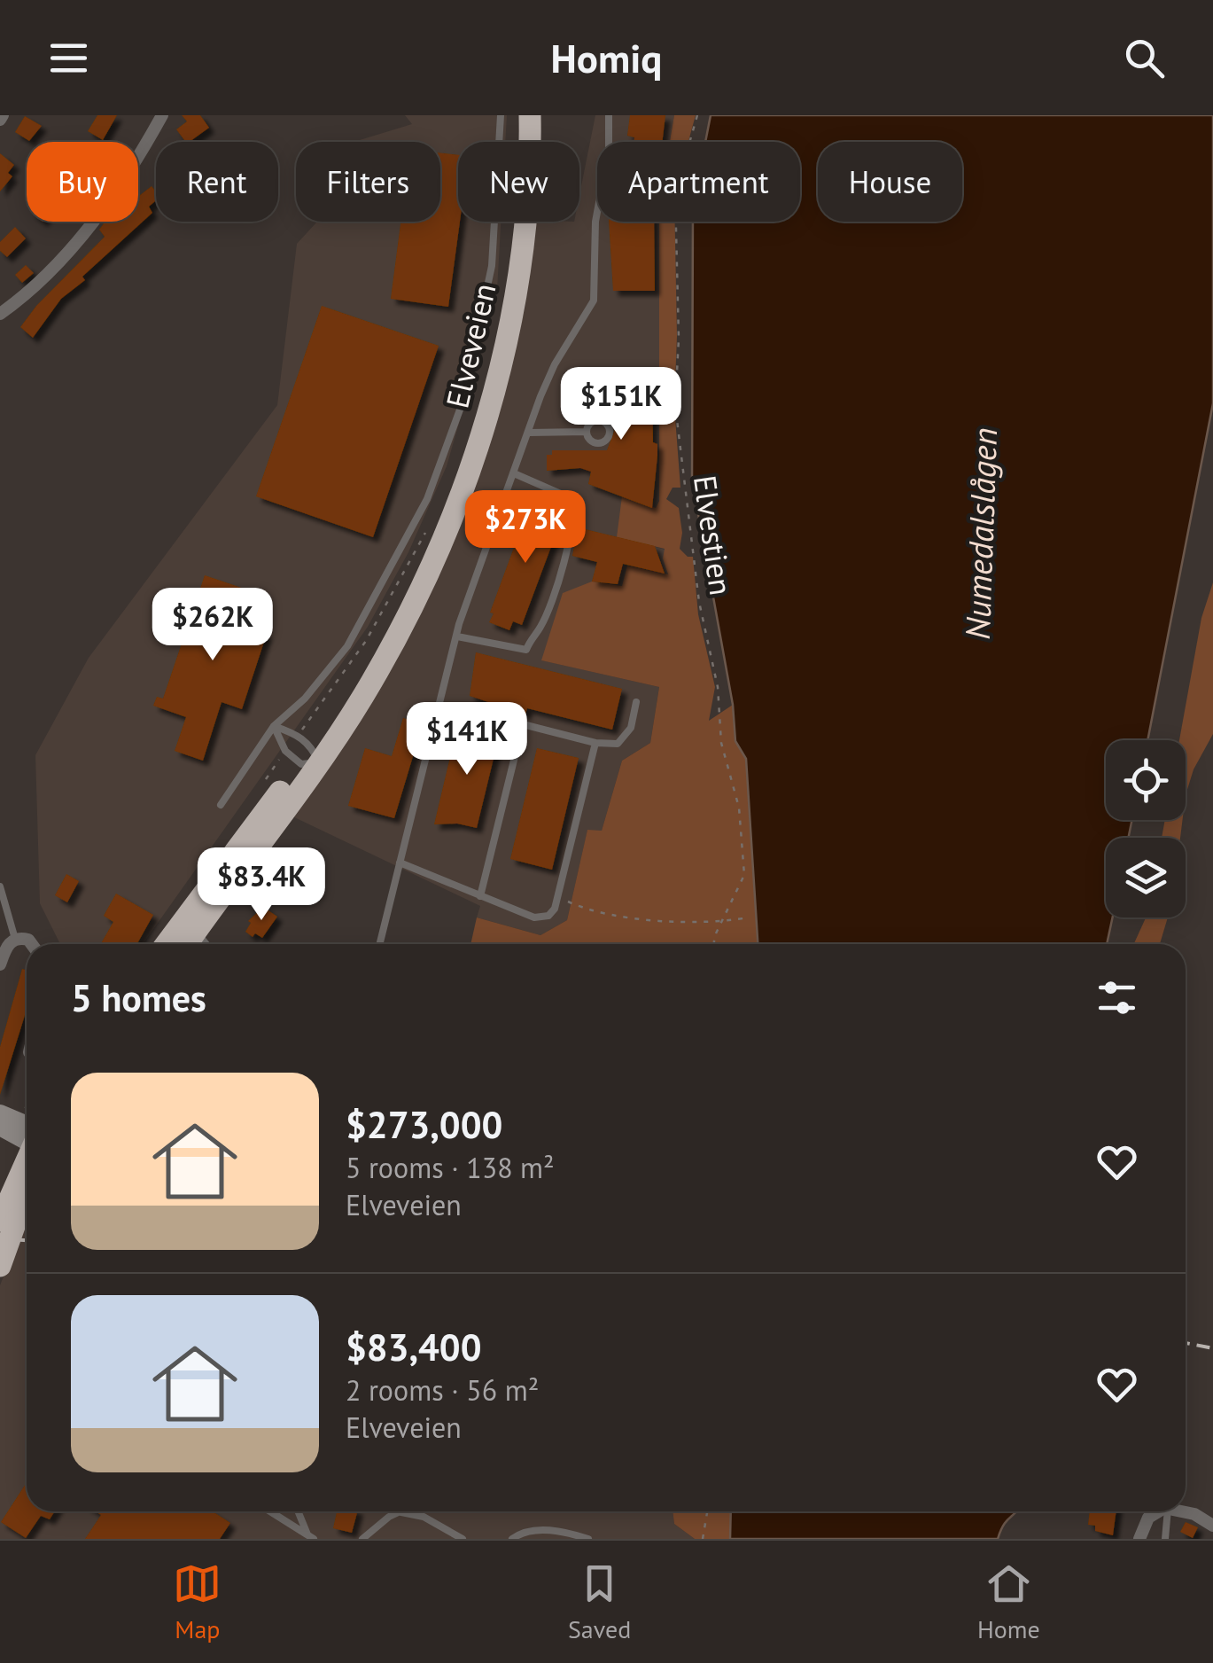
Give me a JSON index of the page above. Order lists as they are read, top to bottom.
{
  "streets": {
    "highway": ["Elveveien"],
    "path": ["Elvestien"]
  },
  "water": ["Numedalslågen"],
  "page": {
    "header": "Homiq",
    "chip": [
      "Buy",
      "Rent",
      "Filters",
      "New",
      "Apartment",
      "House"
    ],
    "price": [
      "$151K",
      "$273K",
      "$262K",
      "$141K",
      "$83.4K"
    ],
    "heading": "5 homes",
    "list": [
      {
        "name": "$273,000",
        "note": "5 rooms · 138 m² · Elveveien"
      },
      {
        "name": "$83,400",
        "note": "2 rooms · 56 m² · Elveveien"
      }
    ],
    "tabs": ["Map", "Saved", "Home"]
  }
}
